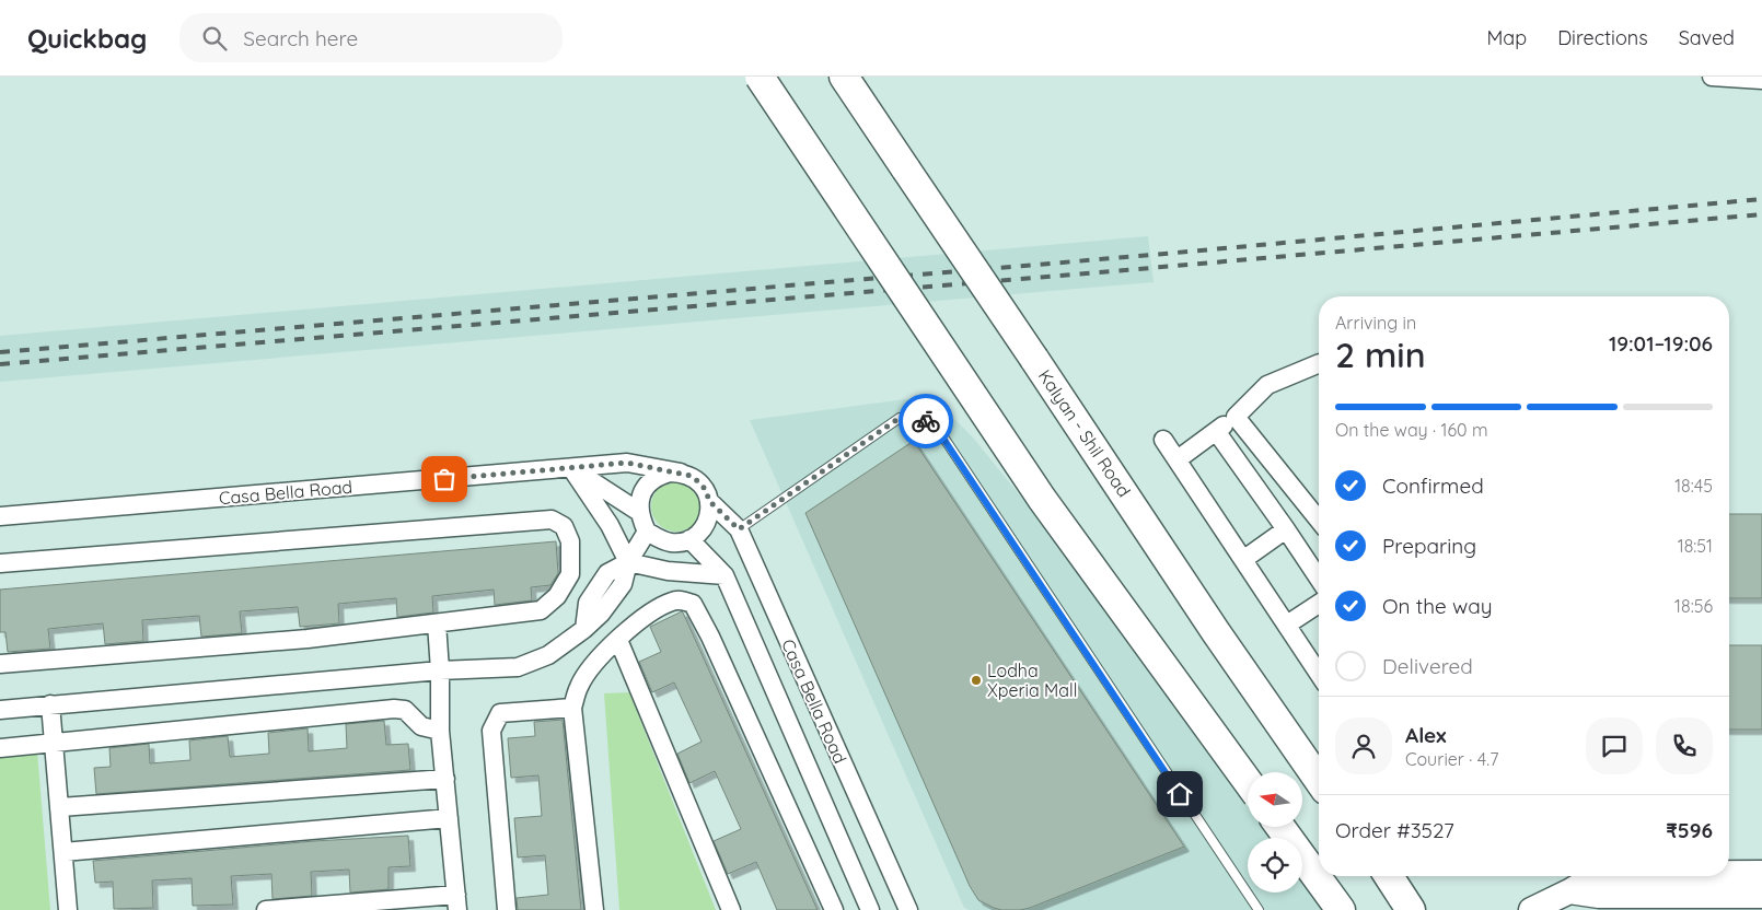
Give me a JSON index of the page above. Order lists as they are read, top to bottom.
{
  "streets": {
    "main road": ["Kalyan - Shil Road"],
    "street": ["Casa Bella Road"]
  },
  "places": ["Lodha Xperia Mall"],
  "north": "left",
  "page": {
    "header": "Quickbag",
    "search": "Search here",
    "nav": ["Map", "Directions", "Saved"],
    "heading": ["2 min", "Arriving in", "19:01–19:06"],
    "panel": [
      "Alex",
      "Courier · 4.7",
      "Order #3527",
      "₹596"
    ],
    "bar": "On the way · 160 m",
    "list": [
      ["Confirmed", "18:45"],
      ["Preparing", "18:51"],
      ["On the way", "18:56"],
      "Delivered"
    ]
  }
}
